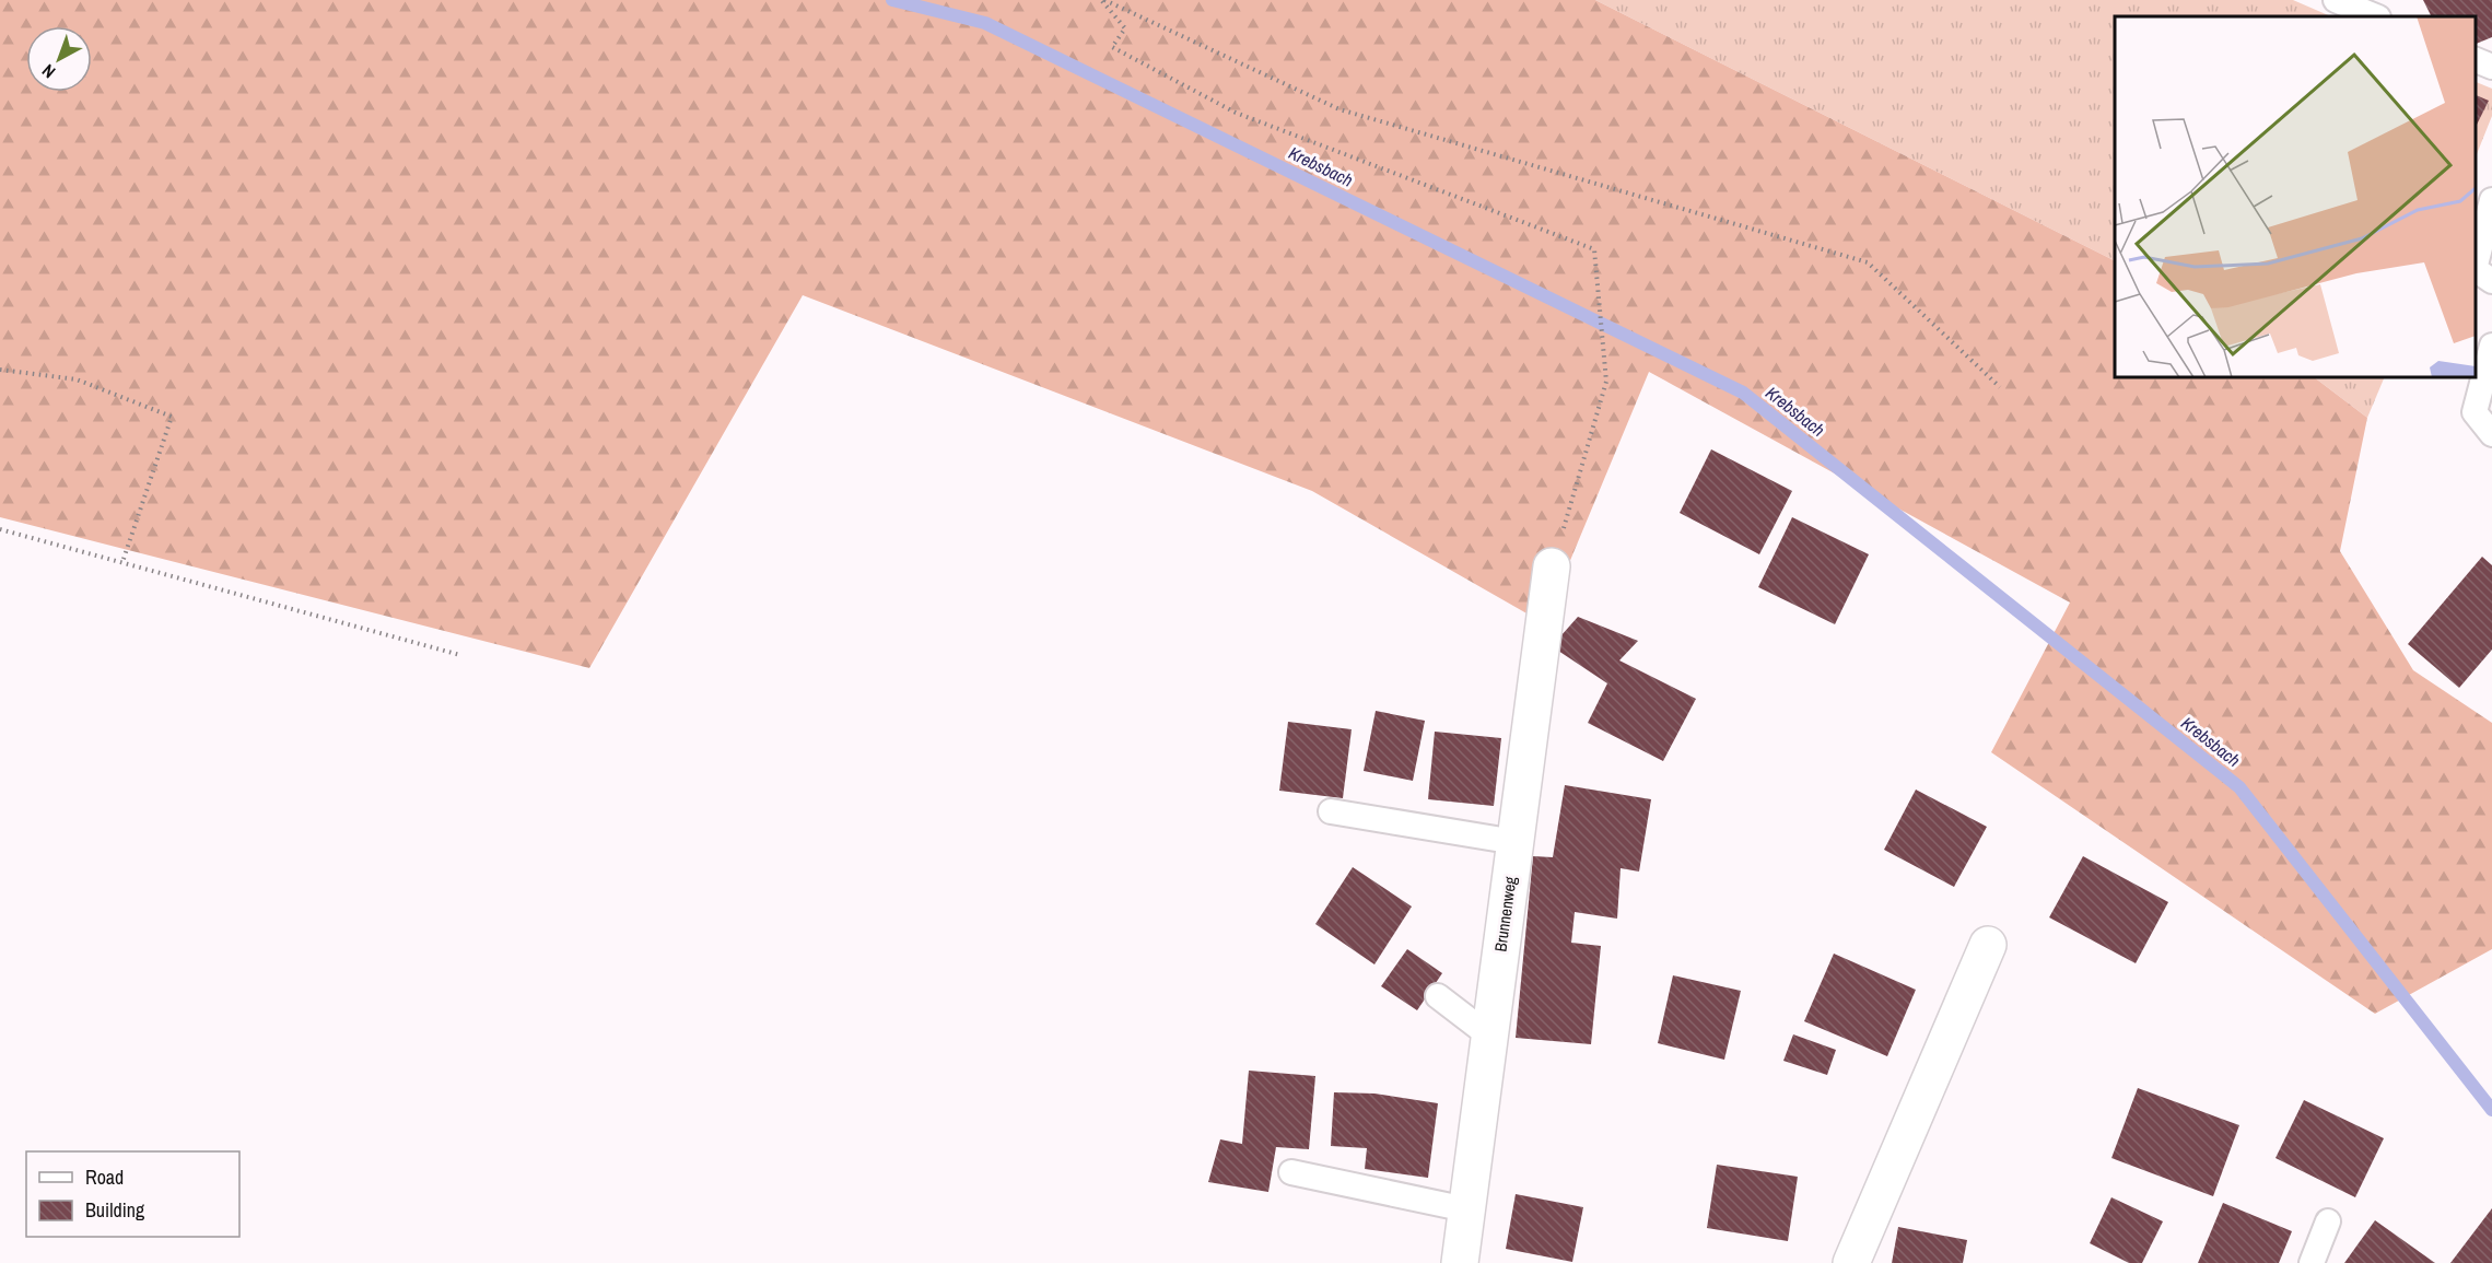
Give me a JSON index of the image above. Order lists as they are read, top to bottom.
{
  "streets": {
    "street": ["Brunnenweg"]
  },
  "water": ["Krebsbach"],
  "legend": ["Road", "Building"],
  "north": "bottom left"
}
